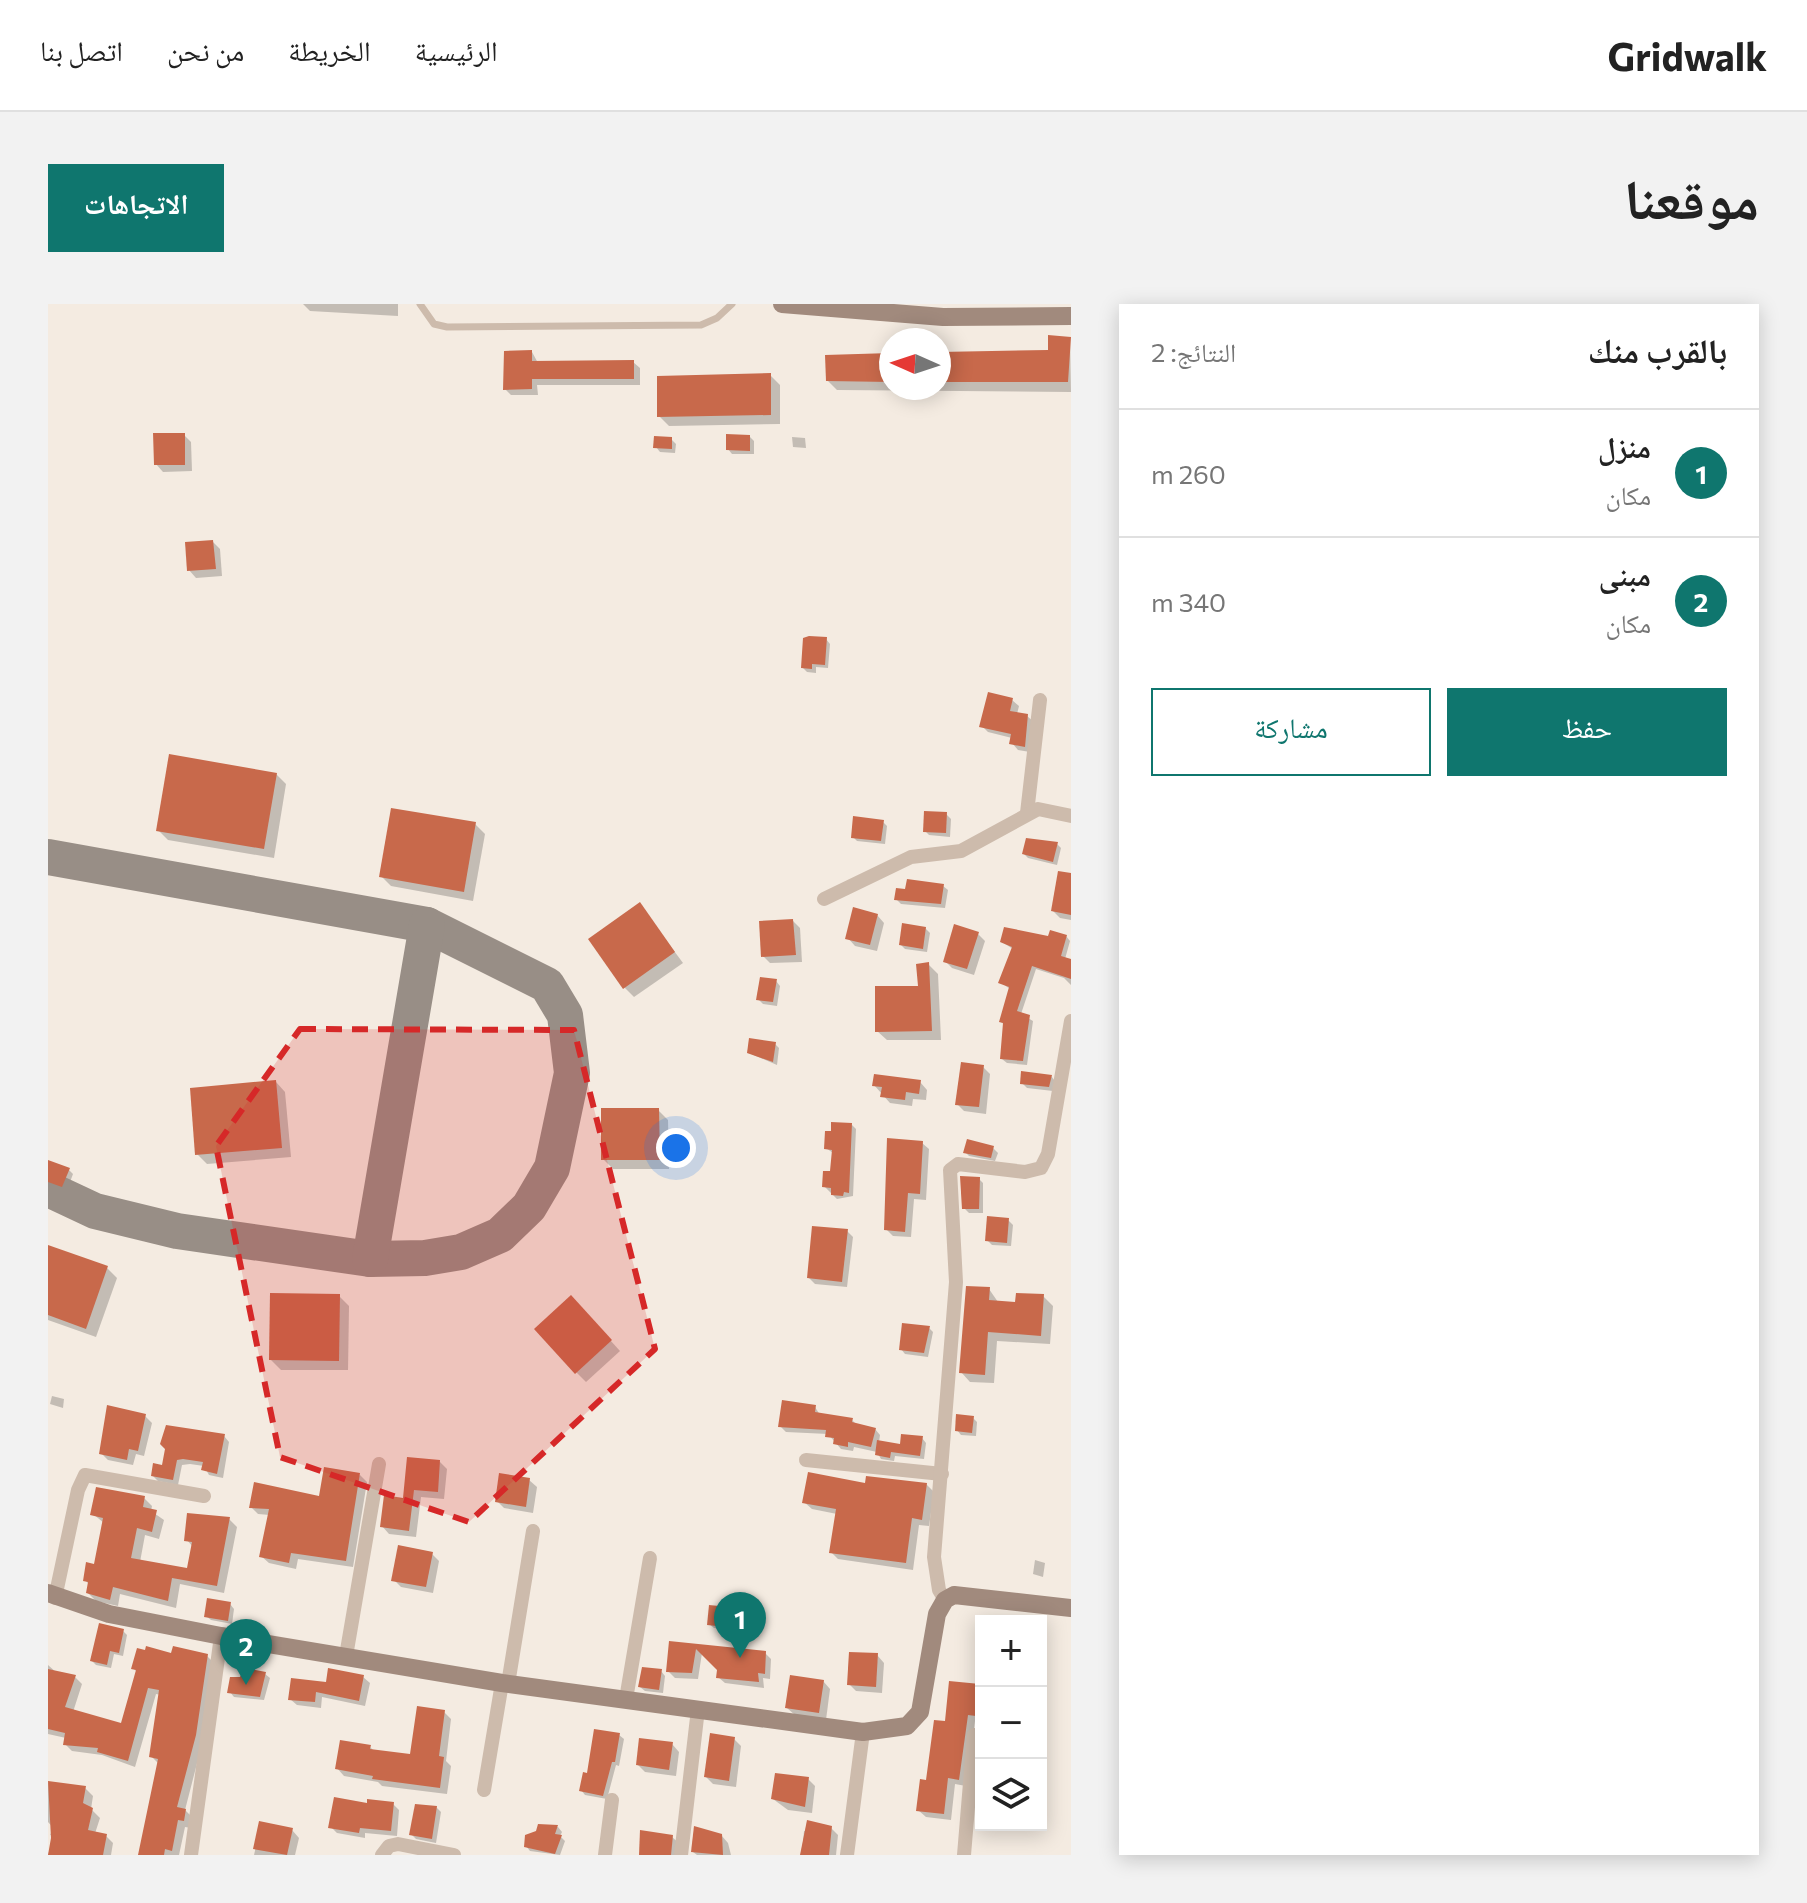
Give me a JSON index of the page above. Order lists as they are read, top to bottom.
{
  "north": "left",
  "page": {
    "header": "Gridwalk",
    "nav": [
      "الرئيسية",
      "الخريطة",
      "من نحن",
      "اتصل بنا"
    ],
    "title": "موقعنا",
    "buttons": [
      "الاتجاهات",
      ["حفظ", "مشاركة"]
    ],
    "heading": ["بالقرب منك", "النتائج: 2"],
    "list": [
      {
        "mark": "1",
        "name": "منزل",
        "note": "مكان",
        "value": "260 m"
      },
      {
        "mark": "2",
        "name": "مبنى",
        "note": "مكان",
        "value": "340 m"
      }
    ],
    "pins": ["1", "2"],
    "map_buttons": ["+", "−"]
  }
}
